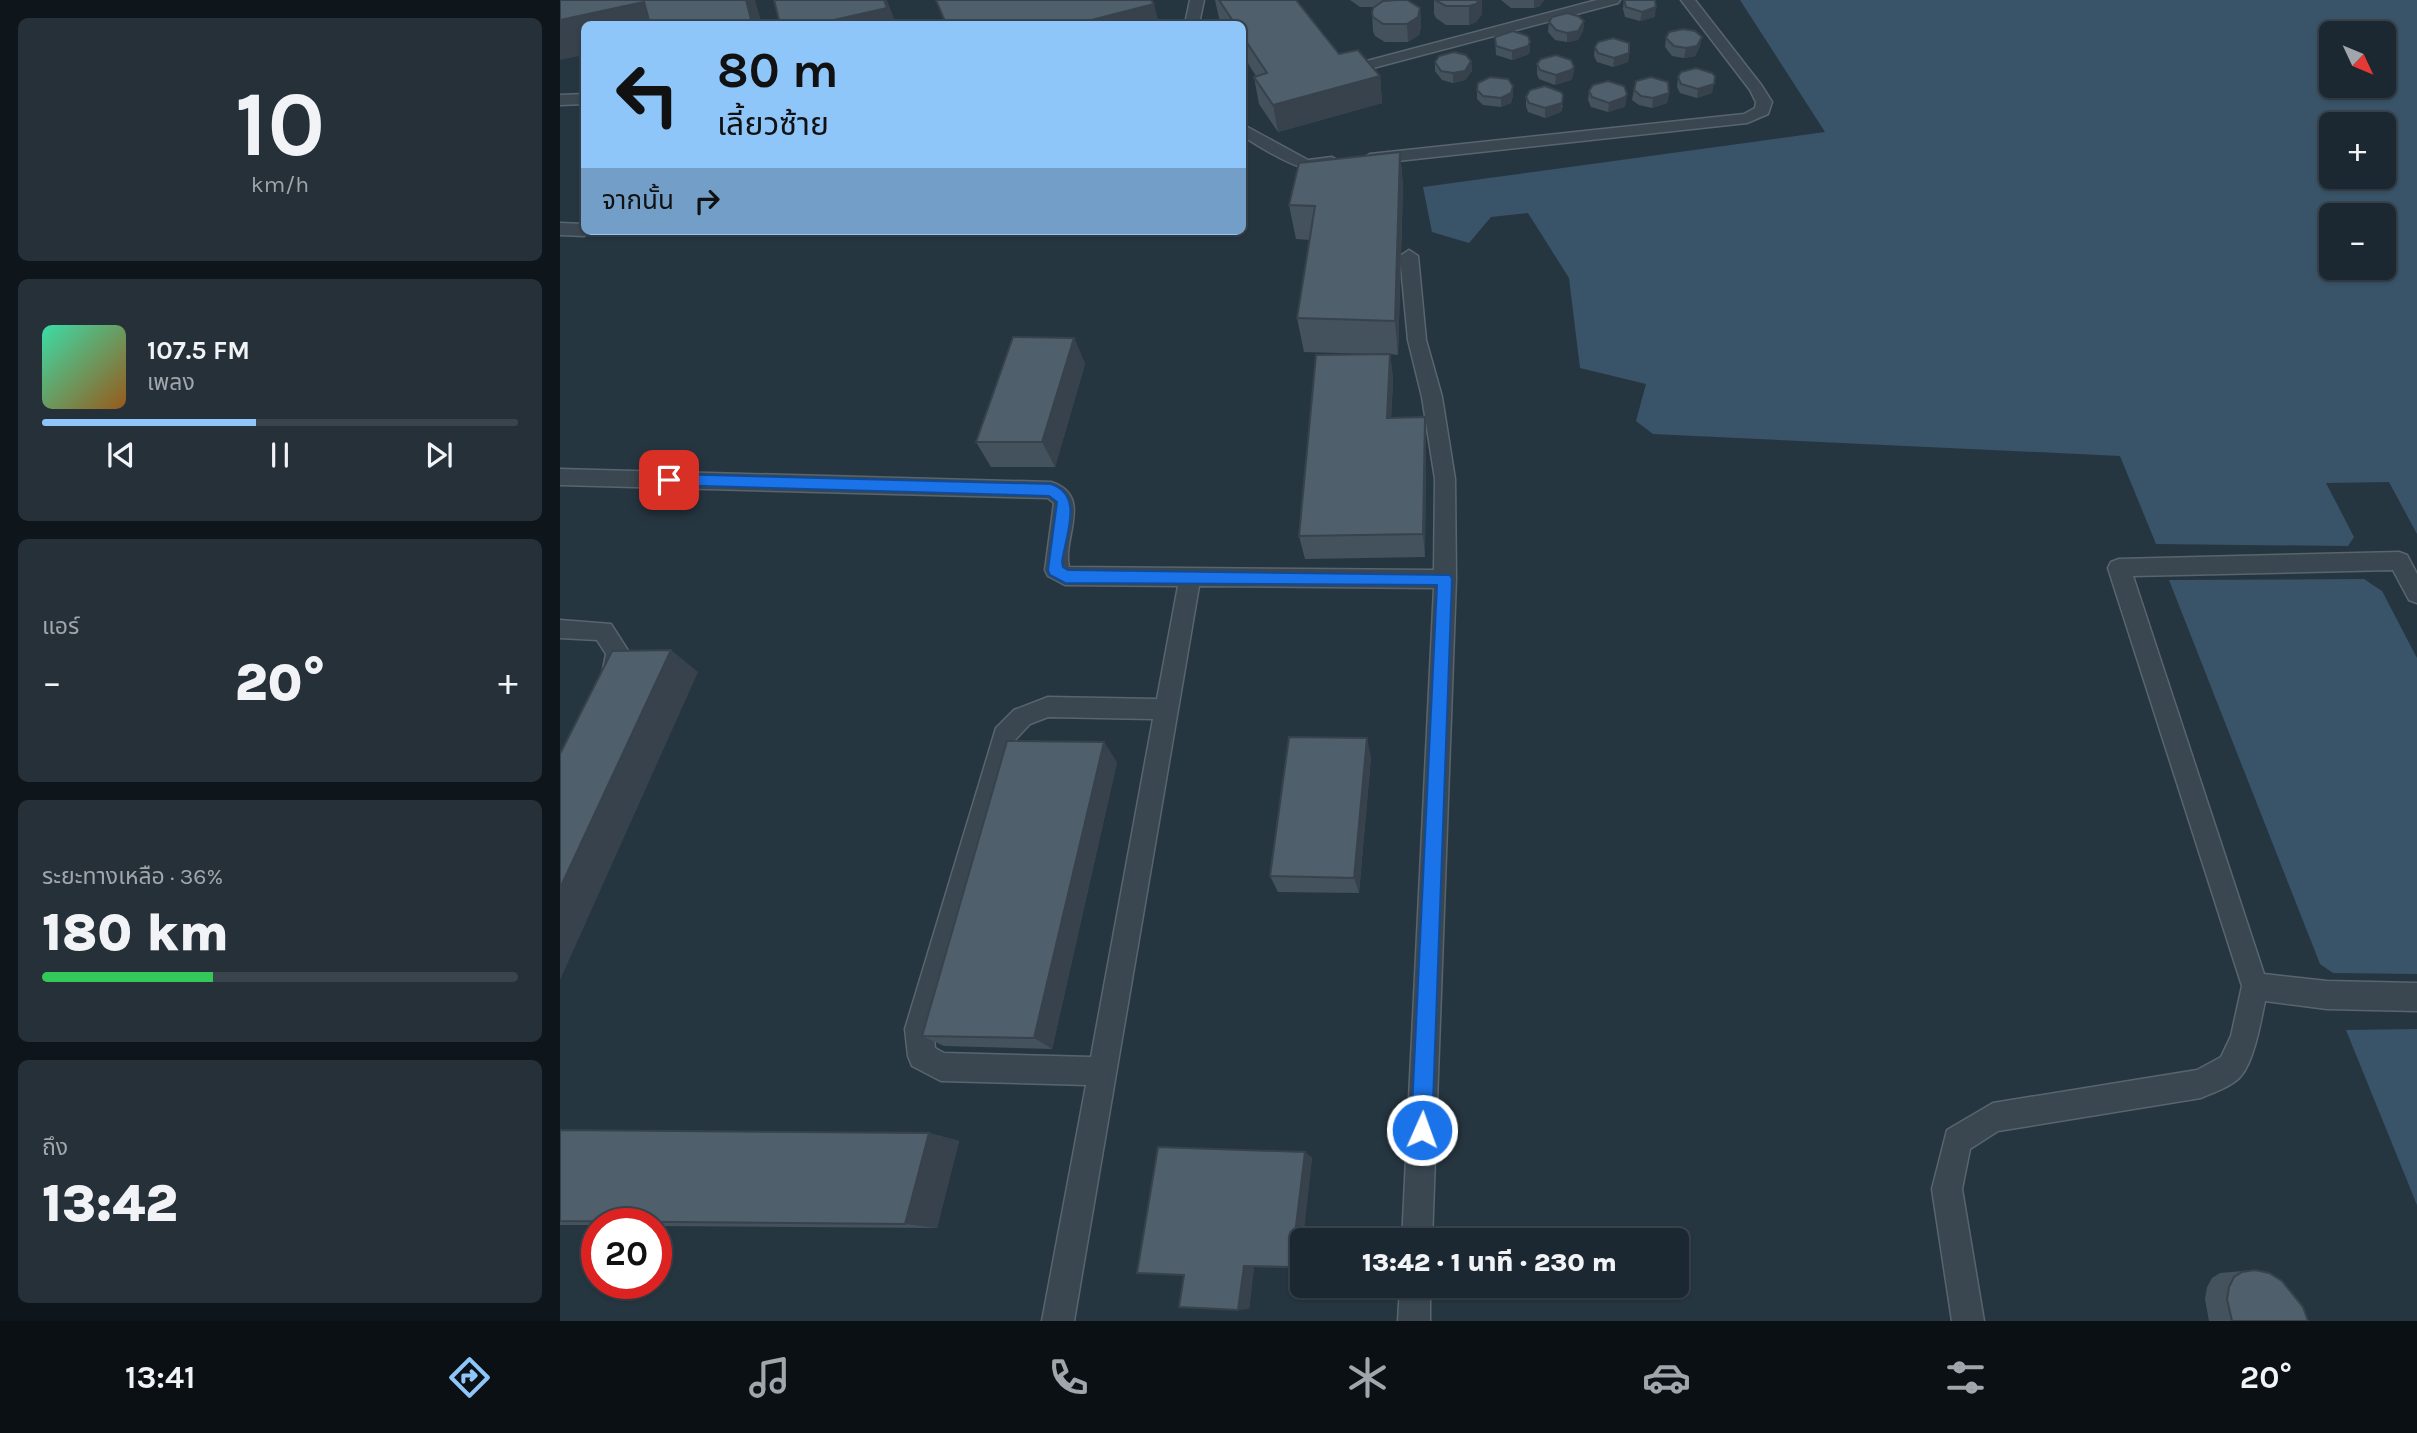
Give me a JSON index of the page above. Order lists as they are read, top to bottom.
{
  "north": "bottom right",
  "page": {
    "tile": [
      ["10", "km/h"],
      "แอร์",
      ["ระยะทางเหลือ · 36%", "180 km"],
      ["ถึง", "13:42"]
    ],
    "map_buttons": ["+", "−"],
    "turn": ["80 m", "เลี้ยวซ้าย"],
    "then": "จากนั้น",
    "song": ["107.5 FM", "เพลง"],
    "heat": ["−", "20°", "+"],
    "limit": "20",
    "trip": "13:42 · 1 นาที · 230 m",
    "tabs": ["13:41", "20°"]
  }
}
